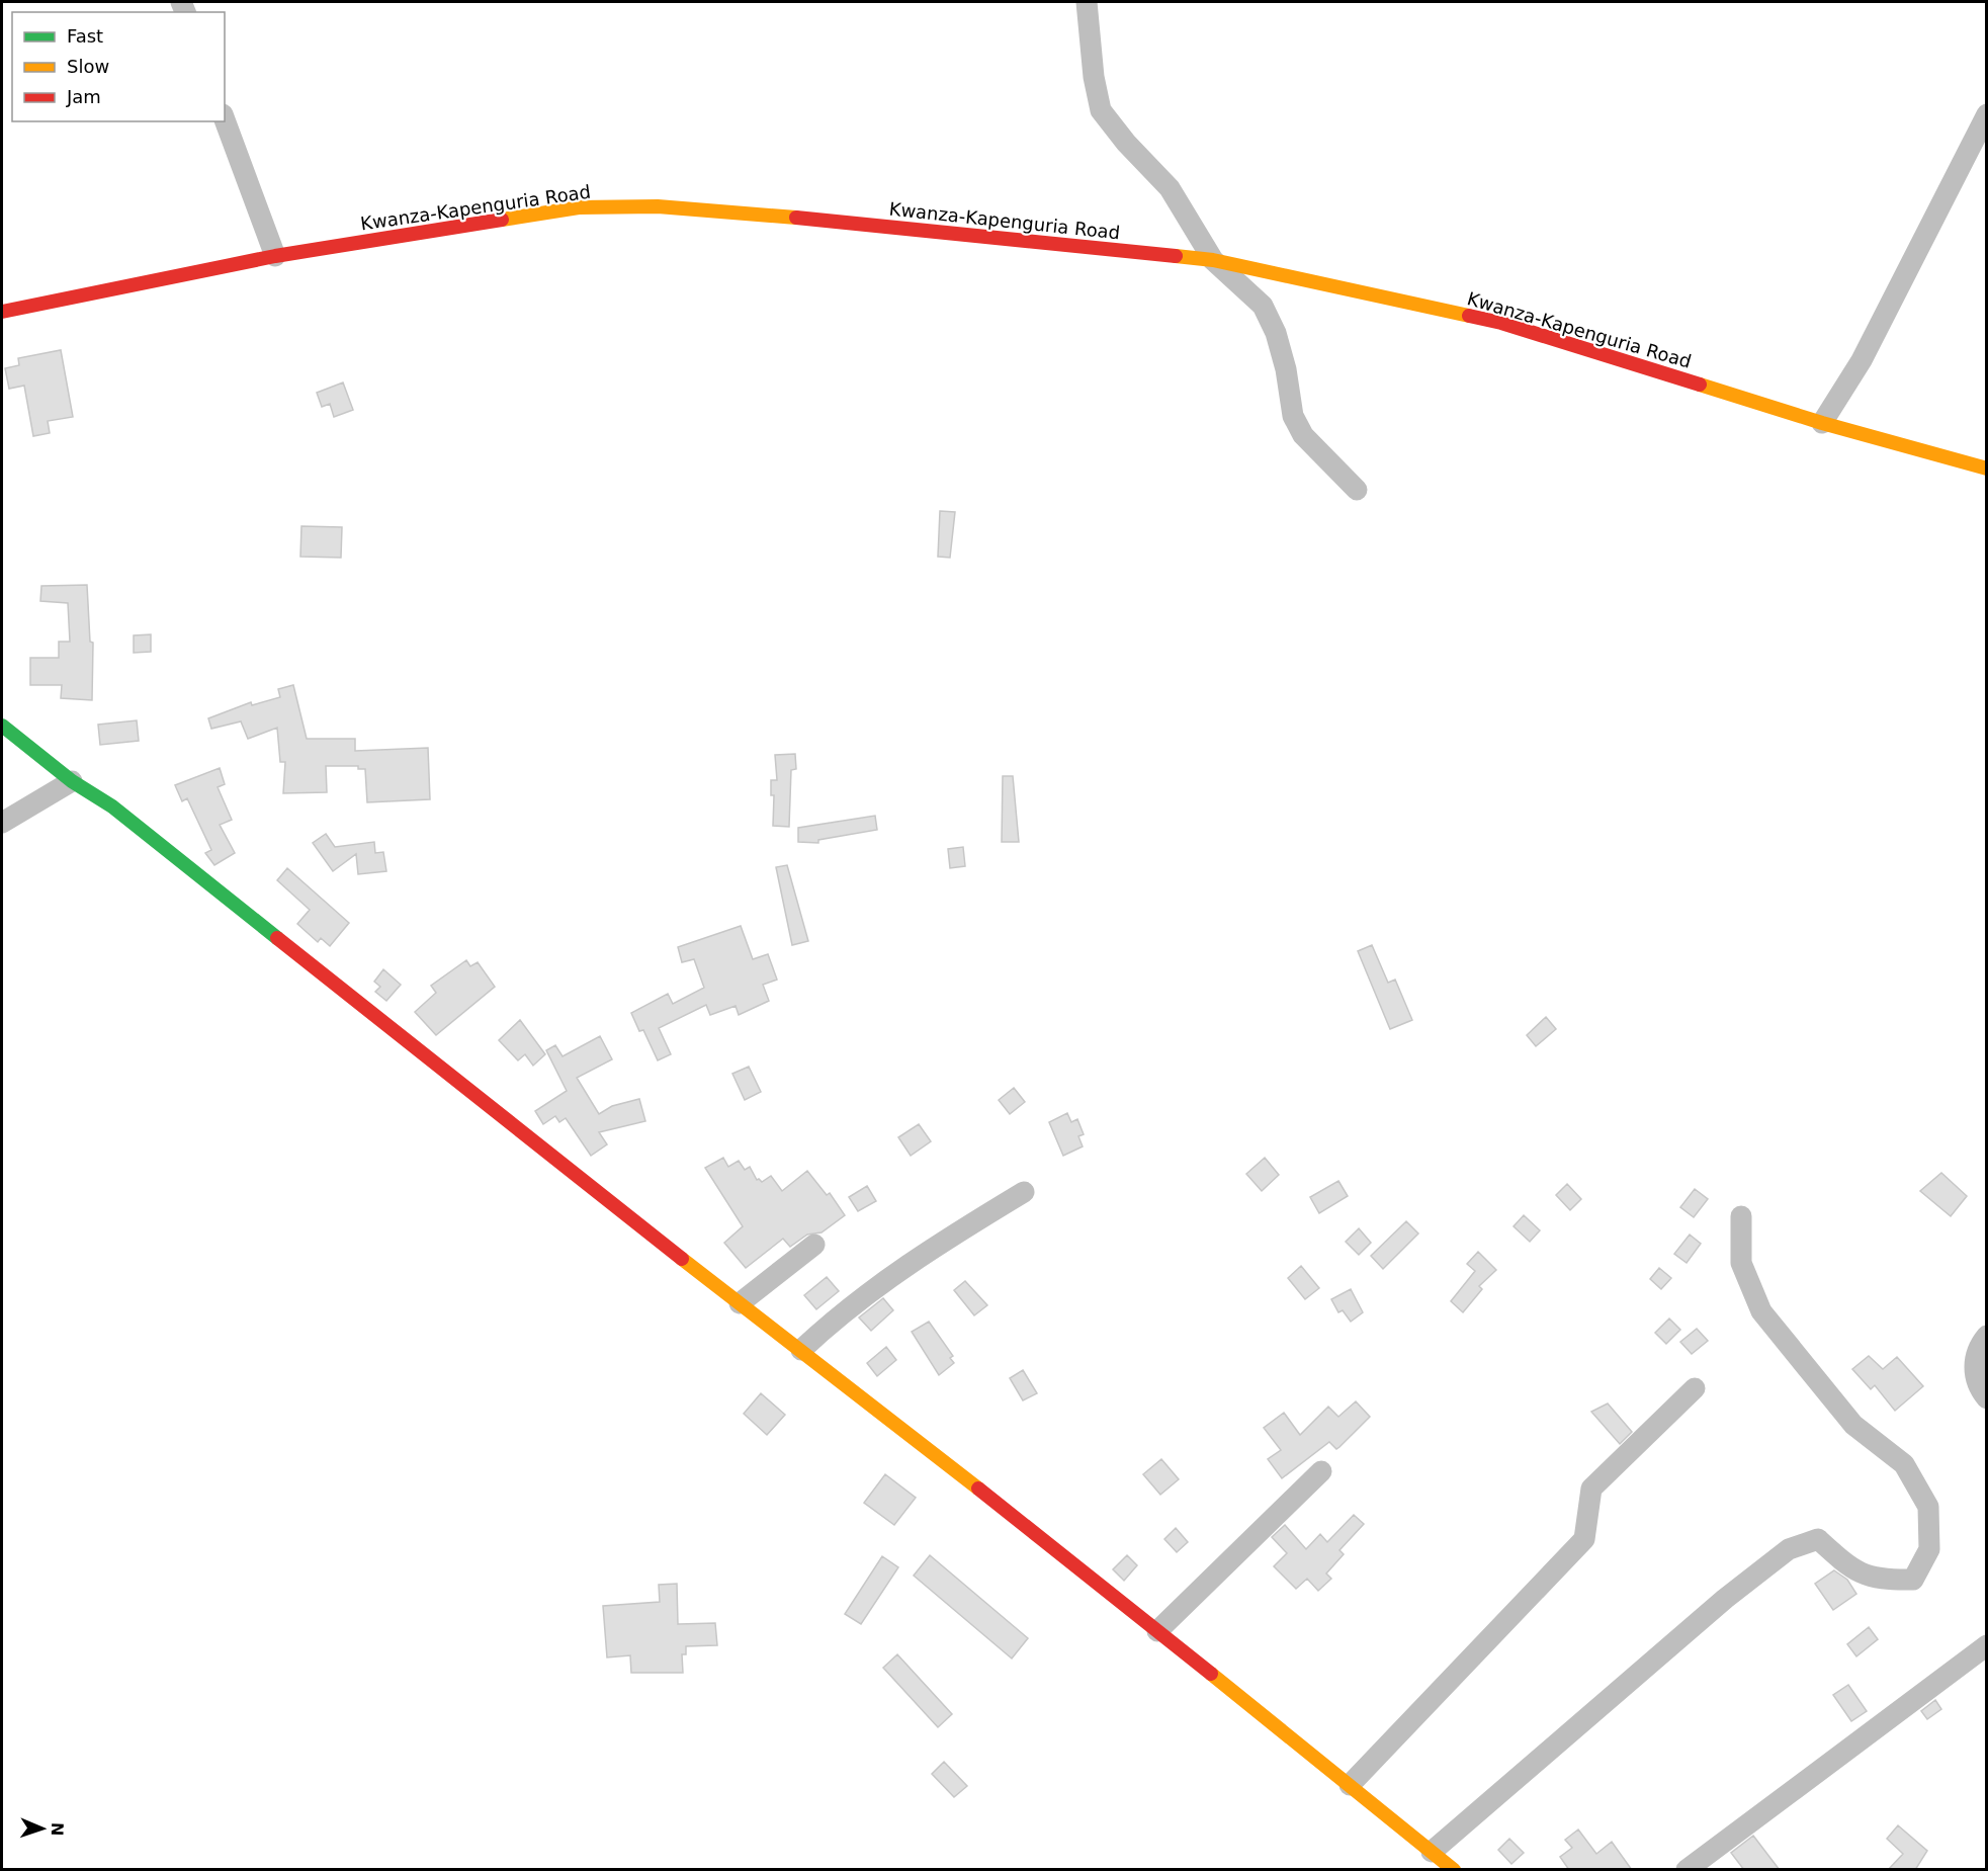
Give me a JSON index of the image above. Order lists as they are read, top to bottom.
{
  "streets": {
    "street": ["Kwanza-Kapenguria Road"]
  },
  "legend": ["Fast", "Slow", "Jam"],
  "north": "right"
}
